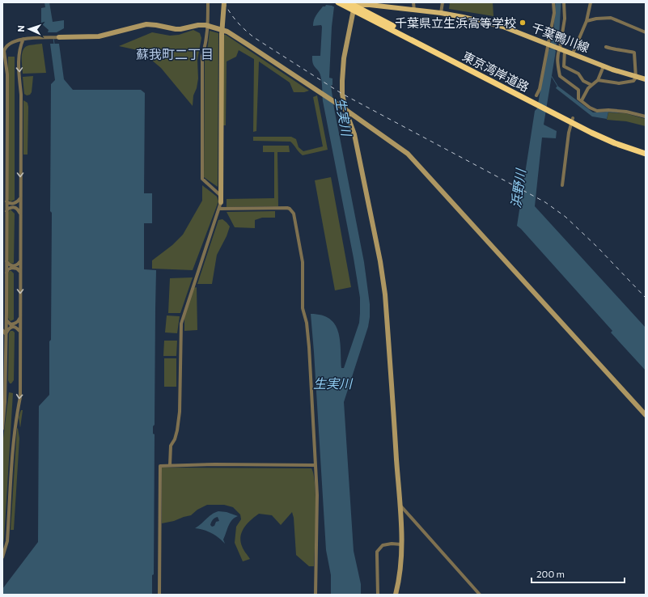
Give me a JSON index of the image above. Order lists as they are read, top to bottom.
{
  "streets": {
    "highway": ["東京湾岸道路"],
    "main road": ["千葉鴨川線"]
  },
  "crossings": [
    ["千葉鴨川線", "東京湾岸道路"]
  ],
  "districts": ["蘇我町二丁目"],
  "water": ["生実川", "浜野川"],
  "places": ["千葉県立生浜高等学校"],
  "scale_bar": "200 m",
  "north": "left"
}
